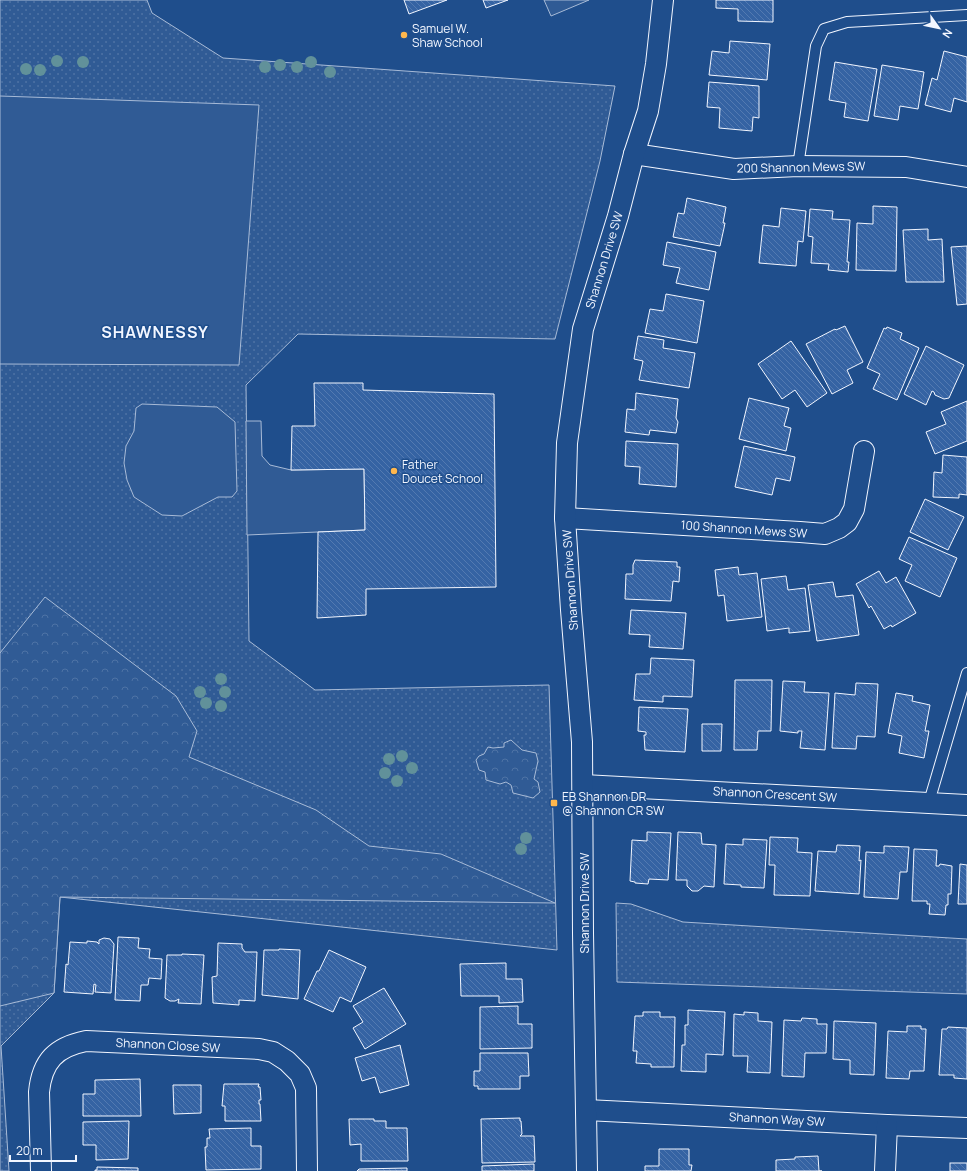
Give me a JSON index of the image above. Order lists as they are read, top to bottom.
{
  "streets": {
    "street": [
      "200 Shannon Mews SW",
      "Shannon Drive SW",
      "100 Shannon Mews SW",
      "Shannon Crescent SW",
      "Shannon Close SW",
      "Shannon Way SW"
    ]
  },
  "crossings": [
    ["200 Shannon Mews SW", "Shannon Drive SW"],
    ["Shannon Drive SW", "100 Shannon Mews SW"],
    ["Shannon Drive SW", "Shannon Crescent SW"],
    ["Shannon Drive SW", "Shannon Way SW"]
  ],
  "districts": ["SHAWNESSY"],
  "places": {
    "other": ["Samuel W. Shaw School", "Father Doucet School"],
    "transit": ["EB Shannon DR @ Shannon CR SW"]
  },
  "scale_bar": "20 m",
  "north": "bottom right"
}
